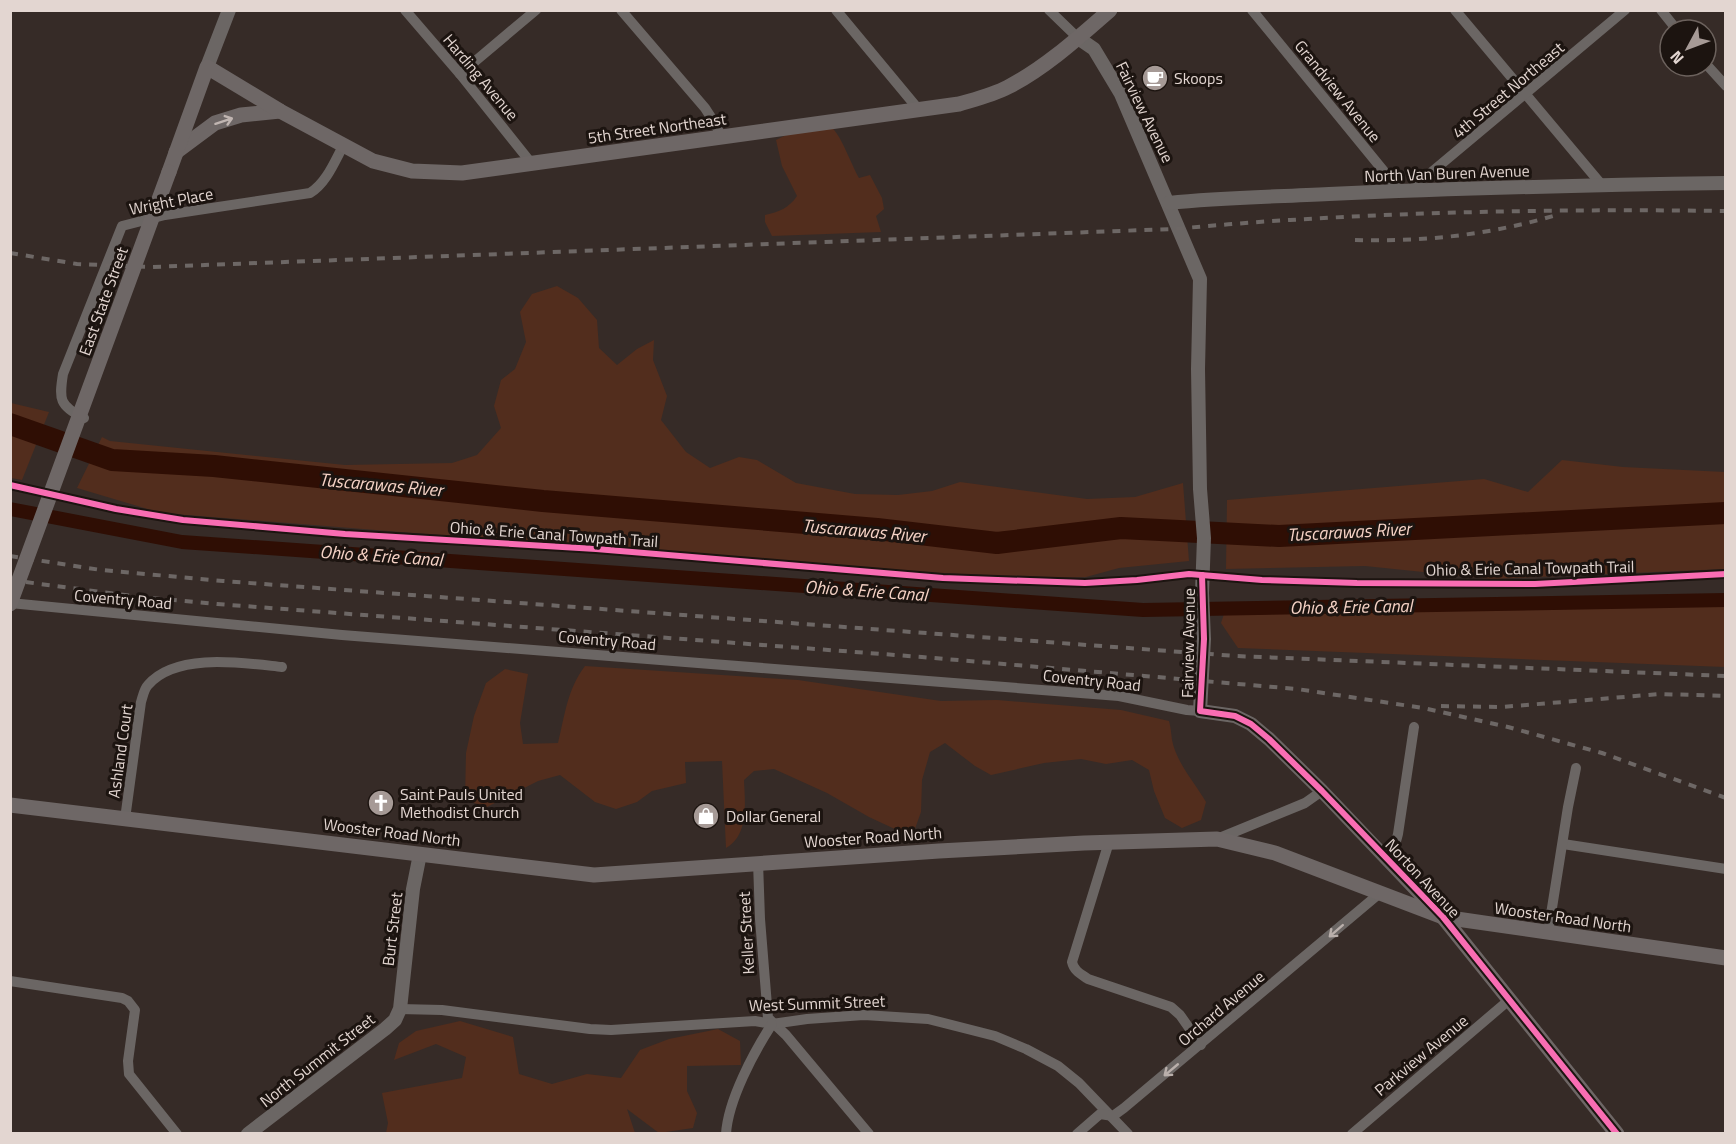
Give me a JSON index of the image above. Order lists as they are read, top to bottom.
{
  "streets": {
    "main road": [
      "5th Street Northeast",
      "East State Street",
      "Wooster Road North",
      "Norton Avenue"
    ],
    "street": [
      "Harding Avenue",
      "4th Street Northeast",
      "Grandview Avenue",
      "Fairview Avenue",
      "North Van Buren Avenue",
      "Wright Place",
      "Coventry Road",
      "Ashland Court",
      "Burt Street",
      "Keller Street",
      "West Summit Street",
      "Orchard Avenue",
      "Parkview Avenue",
      "North Summit Street"
    ],
    "cycle path": ["Ohio & Erie Canal Towpath Trail"]
  },
  "crossings": [
    ["Harding Avenue", "5th Street Northeast"],
    ["4th Street Northeast", "Grandview Avenue"],
    ["4th Street Northeast", "North Van Buren Avenue"],
    ["Grandview Avenue", "North Van Buren Avenue"],
    ["Fairview Avenue", "5th Street Northeast"],
    ["Fairview Avenue", "North Van Buren Avenue"],
    ["Fairview Avenue", "Coventry Road"],
    ["Fairview Avenue", "Norton Avenue"],
    ["5th Street Northeast", "Wright Place"],
    ["5th Street Northeast", "East State Street"],
    ["East State Street", "Coventry Road"],
    ["Coventry Road", "Norton Avenue"],
    ["Ashland Court", "Wooster Road North"],
    ["Wooster Road North", "Norton Avenue"],
    ["Wooster Road North", "Burt Street"],
    ["Wooster Road North", "Keller Street"],
    ["Wooster Road North", "Orchard Avenue"],
    ["Norton Avenue", "Parkview Avenue"],
    ["Burt Street", "West Summit Street"],
    ["Burt Street", "North Summit Street"],
    ["Keller Street", "West Summit Street"],
    ["West Summit Street", "Orchard Avenue"],
    ["West Summit Street", "North Summit Street"]
  ],
  "one_way": ["Orchard Avenue"],
  "water": ["Tuscarawas River", "Ohio & Erie Canal"],
  "places": {
    "cafe": ["Skoops"],
    "church": ["Saint Pauls United Methodist Church"],
    "shop": ["Dollar General"]
  },
  "north": "bottom left"
}
